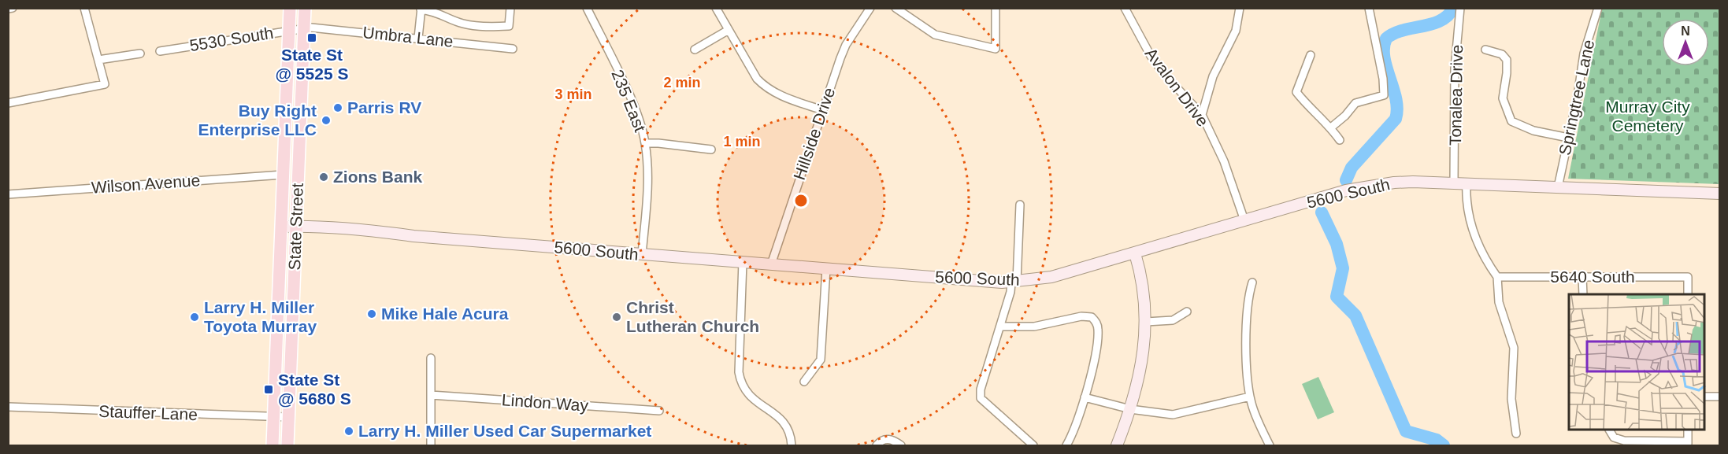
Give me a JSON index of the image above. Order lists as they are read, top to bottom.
{
  "streets": {
    "main road": ["State Street"],
    "street": [
      "Umbra Lane",
      "5530 South",
      "Avalon Drive",
      "Tonalea Drive",
      "Springtree Lane",
      "235 East",
      "Hillside Drive",
      "Wilson Avenue",
      "5600 South",
      "5640 South",
      "Lindon Way",
      "Stauffer Lane"
    ]
  },
  "crossings": [
    ["Umbra Lane", "5530 South"],
    ["Umbra Lane", "State Street"],
    ["5530 South", "State Street"],
    ["Avalon Drive", "5600 South"],
    ["Tonalea Drive", "5600 South"],
    ["Springtree Lane", "5600 South"],
    ["235 East", "5600 South"],
    ["Hillside Drive", "5600 South"],
    ["Wilson Avenue", "State Street"],
    ["5600 South", "State Street"],
    ["State Street", "Stauffer Lane"]
  ],
  "parks": ["Murray City Cemetery"],
  "places": {
    "transit": ["State St @ 5525 S", "State St @ 5680 S"],
    "other": [
      "Parris RV",
      "Buy Right Enterprise LLC",
      "Zions Bank",
      "Mike Hale Acura",
      "Larry H. Miller Toyota Murray",
      "Christ Lutheran Church",
      "Larry H. Miller Used Car Supermarket"
    ]
  },
  "north": "top",
  "rings": ["2 min", "3 min", "1 min"]
}
